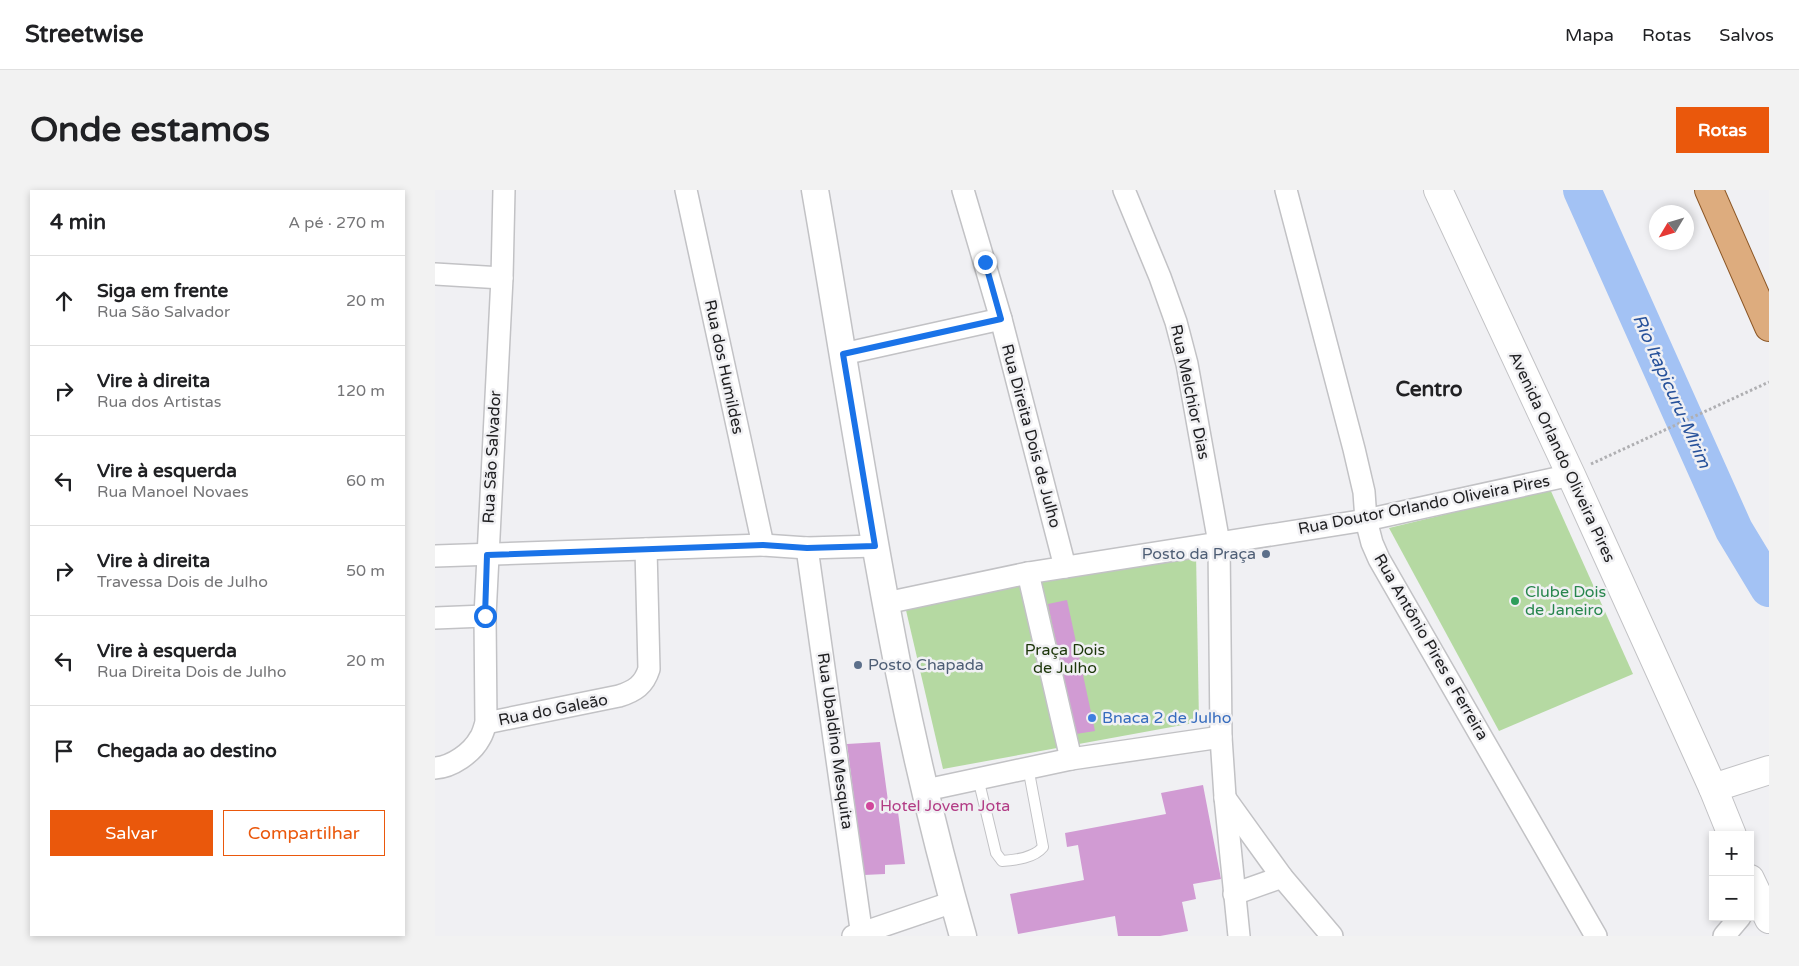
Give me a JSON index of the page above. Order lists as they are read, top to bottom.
{
  "streets": {
    "main road": ["Avenida Orlando Oliveira Pires"],
    "street": [
      "Rua dos Humildes",
      "Rua Melchior Dias",
      "Rua Direita Dois de Julho",
      "Rua São Salvador",
      "Rua Doutor Orlando Oliveira Pires",
      "Rua Antônio Pires e Ferreira",
      "Rua do Galeão",
      "Rua Ubaldino Mesquita"
    ]
  },
  "crossings": [
    ["Rua Melchior Dias", "Rua Doutor Orlando Oliveira Pires"],
    ["Rua São Salvador", "Rua do Galeão"],
    ["Avenida Orlando Oliveira Pires", "Rua Doutor Orlando Oliveira Pires"],
    ["Rua Doutor Orlando Oliveira Pires", "Rua Antônio Pires e Ferreira"]
  ],
  "districts": ["Centro"],
  "water": ["Rio Itapicuru-Mirim"],
  "parks": ["Praça Dois de Julho"],
  "places": [
    "Posto da Praça",
    "Clube Dois de Janeiro",
    "Posto Chapada",
    "Bnaca 2 de Julho",
    "Hotel Jovem Jota"
  ],
  "north": "bottom left",
  "page": {
    "header": "Streetwise",
    "nav": ["Mapa", "Rotas", "Salvos"],
    "buttons": [
      "Rotas",
      ["Salvar", "Compartilhar"]
    ],
    "title": "Onde estamos",
    "heading": ["4 min", "A pé · 270 m"],
    "list": [
      ["Siga em frente", "Rua São Salvador", "20 m"],
      ["Vire à direita", "Rua dos Artistas", "120 m"],
      ["Vire à esquerda", "Rua Manoel Novaes", "60 m"],
      ["Vire à direita", "Travessa Dois de Julho", "50 m"],
      ["Vire à esquerda", "Rua Direita Dois de Julho", "20 m"],
      "Chegada ao destino"
    ],
    "map_buttons": ["+", "−"]
  }
}
